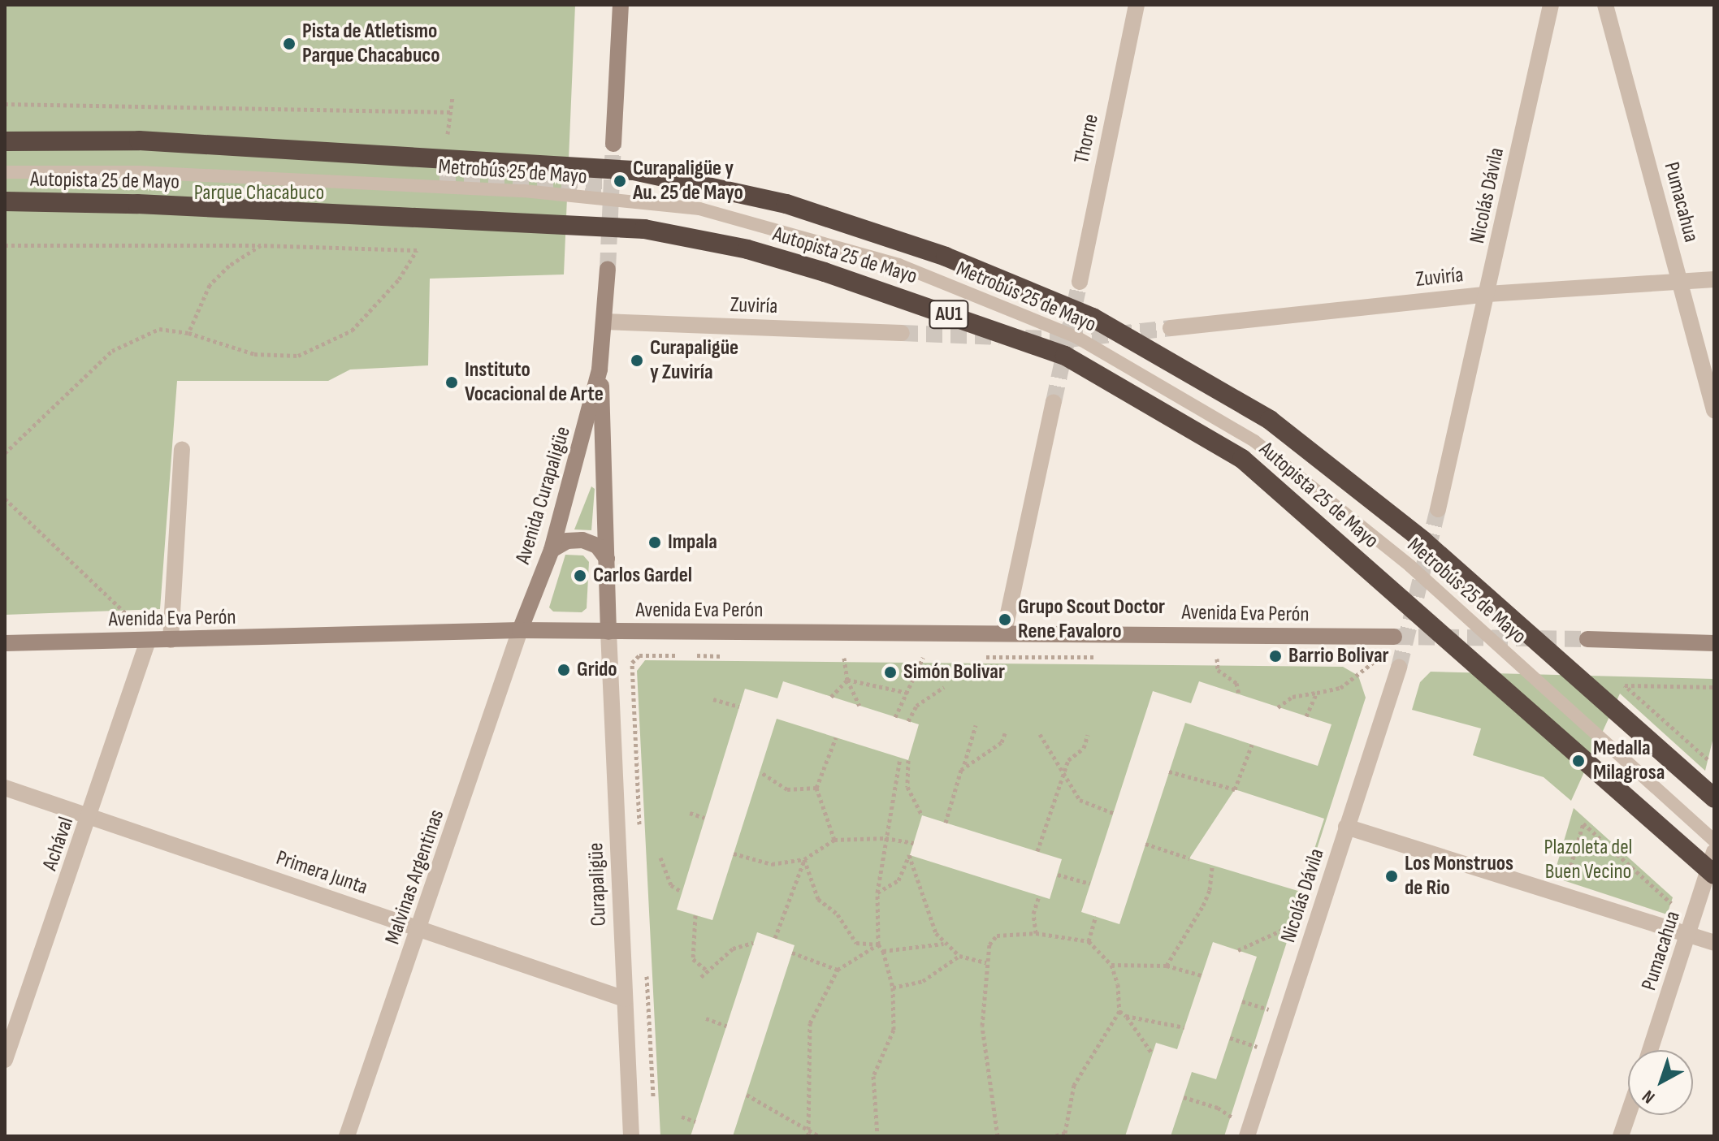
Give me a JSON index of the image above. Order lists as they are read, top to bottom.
{
  "streets": {
    "highway": ["Autopista 25 de Mayo", "AU1"],
    "main road": ["Avenida Curapaligüe", "Avenida Eva Perón"],
    "street": [
      "Thorne",
      "Nicolás Dávila",
      "Pumacahua",
      "Zuviría",
      "Achával",
      "Primera Junta",
      "Malvinas Argentinas",
      "Curapaligüe"
    ],
    "lane": ["Metrobús 25 de Mayo"]
  },
  "crossings": [
    ["Nicolás Dávila", "Zuviría"],
    ["Pumacahua", "Zuviría"],
    ["Zuviría", "Avenida Curapaligüe"],
    ["Avenida Curapaligüe", "Avenida Eva Perón"],
    ["Avenida Curapaligüe", "Malvinas Argentinas"],
    ["Avenida Curapaligüe", "Curapaligüe"],
    ["Avenida Eva Perón", "Achával"],
    ["Avenida Eva Perón", "Malvinas Argentinas"],
    ["Avenida Eva Perón", "Curapaligüe"],
    ["Achával", "Primera Junta"],
    ["Primera Junta", "Malvinas Argentinas"],
    ["Primera Junta", "Curapaligüe"]
  ],
  "parks": ["Parque Chacabuco", "Plazoleta del Buen Vecino"],
  "places": [
    "Pista de Atletismo Parque Chacabuco",
    "Curapaligüe y Au. 25 de Mayo",
    "Curapaligüe y Zuviría",
    "Instituto Vocacional de Arte",
    "Impala",
    "Carlos Gardel",
    "Grupo Scout Doctor Rene Favaloro",
    "Barrio Bolivar",
    "Grido",
    "Simón Bolivar",
    "Medalla Milagrosa",
    "Los Monstruos de Rio"
  ],
  "north": "bottom left"
}
